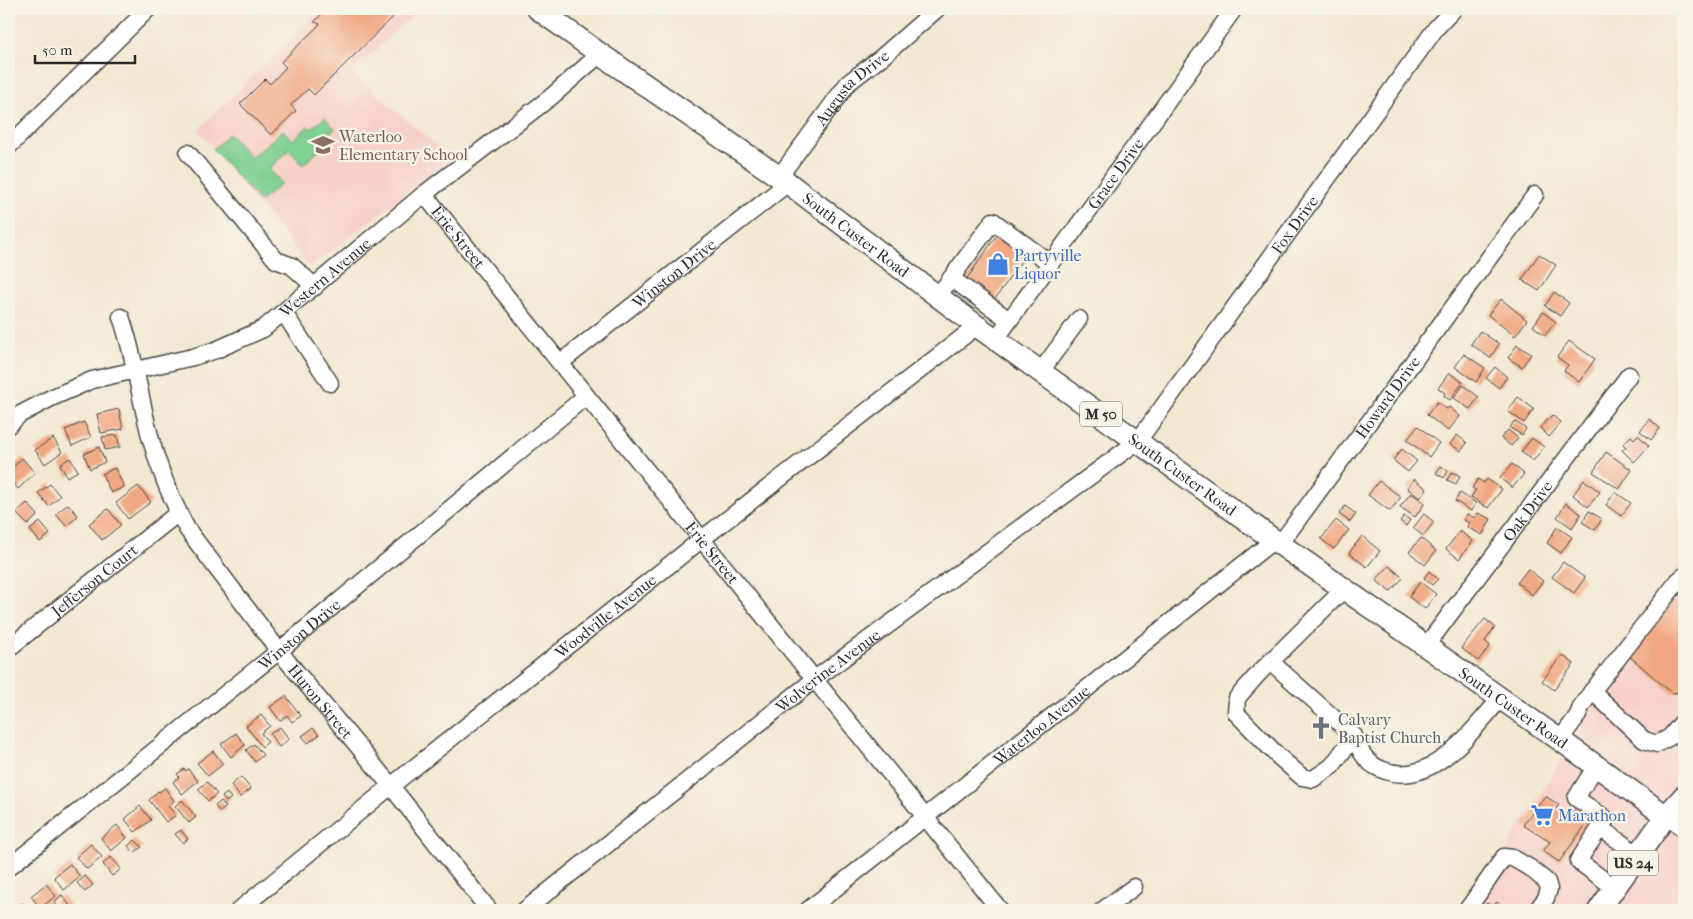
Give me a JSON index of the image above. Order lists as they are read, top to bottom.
{
  "streets": {
    "main road": ["South Custer Road", "M 50", "US 24"],
    "street": [
      "Augusta Drive",
      "Grace Drive",
      "Fox Drive",
      "Erie Street",
      "Winston Drive",
      "Western Avenue",
      "Howard Drive",
      "Oak Drive",
      "Jefferson Court",
      "Woodville Avenue",
      "Wolverine Avenue",
      "Huron Street",
      "Waterloo Avenue"
    ]
  },
  "crossings": [
    ["Augusta Drive", "South Custer Road"],
    ["Augusta Drive", "Winston Drive"],
    ["Grace Drive", "South Custer Road"],
    ["Fox Drive", "South Custer Road"],
    ["Fox Drive", "Wolverine Avenue"],
    ["South Custer Road", "Winston Drive"],
    ["South Custer Road", "Western Avenue"],
    ["South Custer Road", "Howard Drive"],
    ["South Custer Road", "Oak Drive"],
    ["South Custer Road", "Woodville Avenue"],
    ["South Custer Road", "Wolverine Avenue"],
    ["South Custer Road", "Waterloo Avenue"],
    ["South Custer Road", "US 24"],
    ["Erie Street", "Winston Drive"],
    ["Erie Street", "Western Avenue"],
    ["Erie Street", "Woodville Avenue"],
    ["Erie Street", "Wolverine Avenue"],
    ["Erie Street", "Waterloo Avenue"],
    ["Winston Drive", "Huron Street"],
    ["Western Avenue", "Huron Street"],
    ["Howard Drive", "Waterloo Avenue"],
    ["Jefferson Court", "Huron Street"],
    ["Woodville Avenue", "Huron Street"]
  ],
  "places": {
    "school or university": ["Waterloo Elementary School"],
    "shop": ["Partyville Liquor"],
    "church": ["Calvary Baptist Church"],
    "supermarket": ["Marathon"]
  },
  "scale_bar": "50 m"
}
